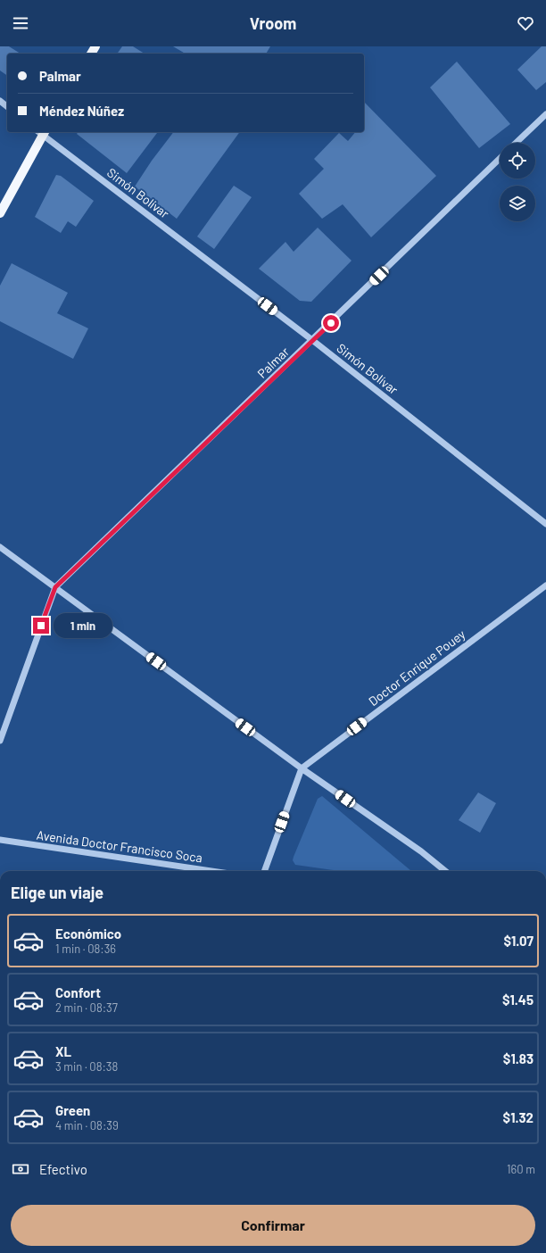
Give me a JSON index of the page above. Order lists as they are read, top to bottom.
{
  "streets": {
    "street": [
      "Simón Bolívar",
      "Palmar",
      "Doctor Enrique Pouey",
      "Avenida Doctor Francisco Soca"
    ]
  },
  "crossings": [
    ["Simón Bolívar", "Palmar"]
  ],
  "page": {
    "header": "Vroom",
    "banner": ["Palmar", "Méndez Núñez"],
    "bubble": "1 min",
    "heading": "Elige un viaje",
    "list": [
      {
        "name": "Económico",
        "note": "1 min · 08:36",
        "value": "$1.07"
      },
      {
        "name": "Confort",
        "note": "2 min · 08:37",
        "value": "$1.45"
      },
      {
        "name": "XL",
        "note": "3 min · 08:38",
        "value": "$1.83"
      },
      {
        "name": "Green",
        "note": "4 min · 08:39",
        "value": "$1.32"
      }
    ],
    "pay": ["Efectivo", "160 m"],
    "buttons": "Confirmar"
  }
}
